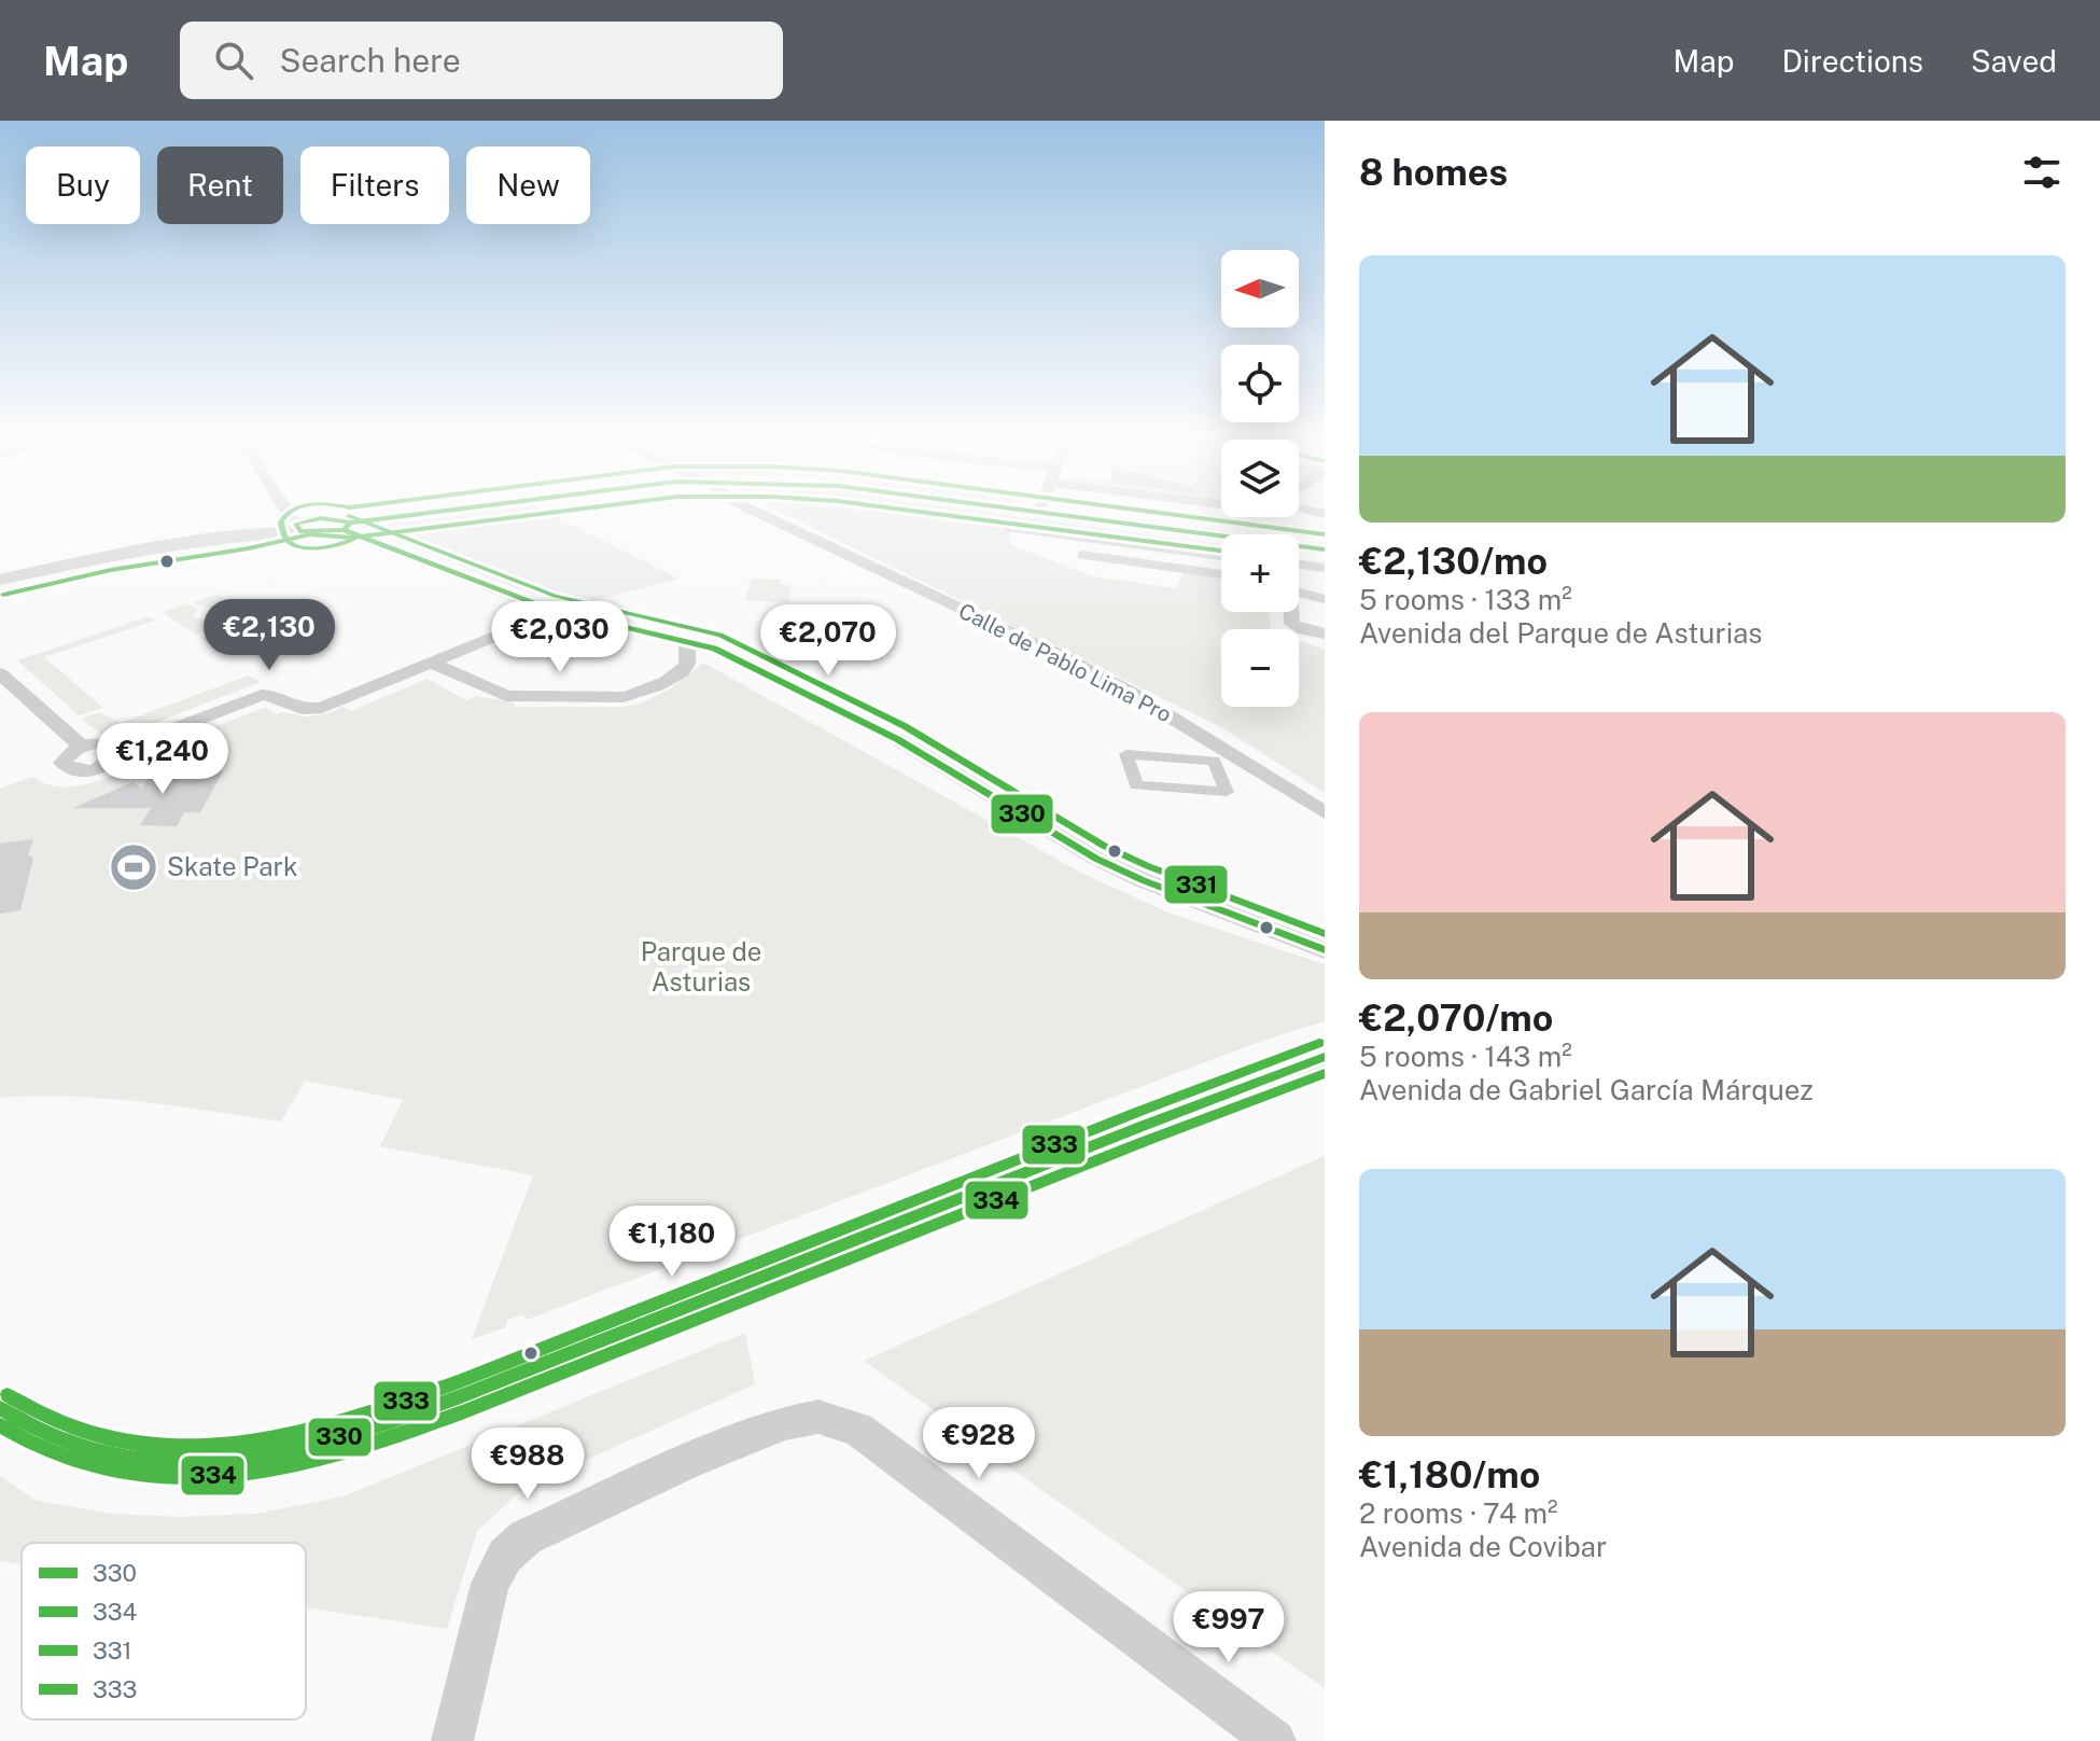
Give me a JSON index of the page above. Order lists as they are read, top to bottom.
{
  "streets": {
    "street": ["Calle de Pablo Lima Pro"]
  },
  "parks": ["Parque de Asturias"],
  "places": {
    "sports": ["Skate Park"]
  },
  "lines": [
    "transit line 330",
    "transit line 334",
    "transit line 331",
    "transit line 333"
  ],
  "legend": [
    "330",
    "334",
    "331",
    "333"
  ],
  "north": "left",
  "page": {
    "header": "Map",
    "search": "Search here",
    "nav": ["Map", "Directions", "Saved"],
    "heading": "8 homes",
    "chip": [
      "Buy",
      "Rent",
      "Filters",
      "New"
    ],
    "list": [
      {
        "name": "€2,130/mo",
        "note": "5 rooms · 133 m² · Avenida del Parque de Asturias"
      },
      {
        "name": "€2,070/mo",
        "note": "5 rooms · 143 m² · Avenida de Gabriel García Márquez"
      },
      {
        "name": "€1,180/mo",
        "note": "2 rooms · 74 m² · Avenida de Covibar"
      }
    ],
    "map_buttons": ["+", "−"],
    "price": [
      "€2,130",
      "€2,030",
      "€2,070",
      "€1,240",
      "€1,180",
      "€928",
      "€988",
      "€997"
    ]
  }
}
